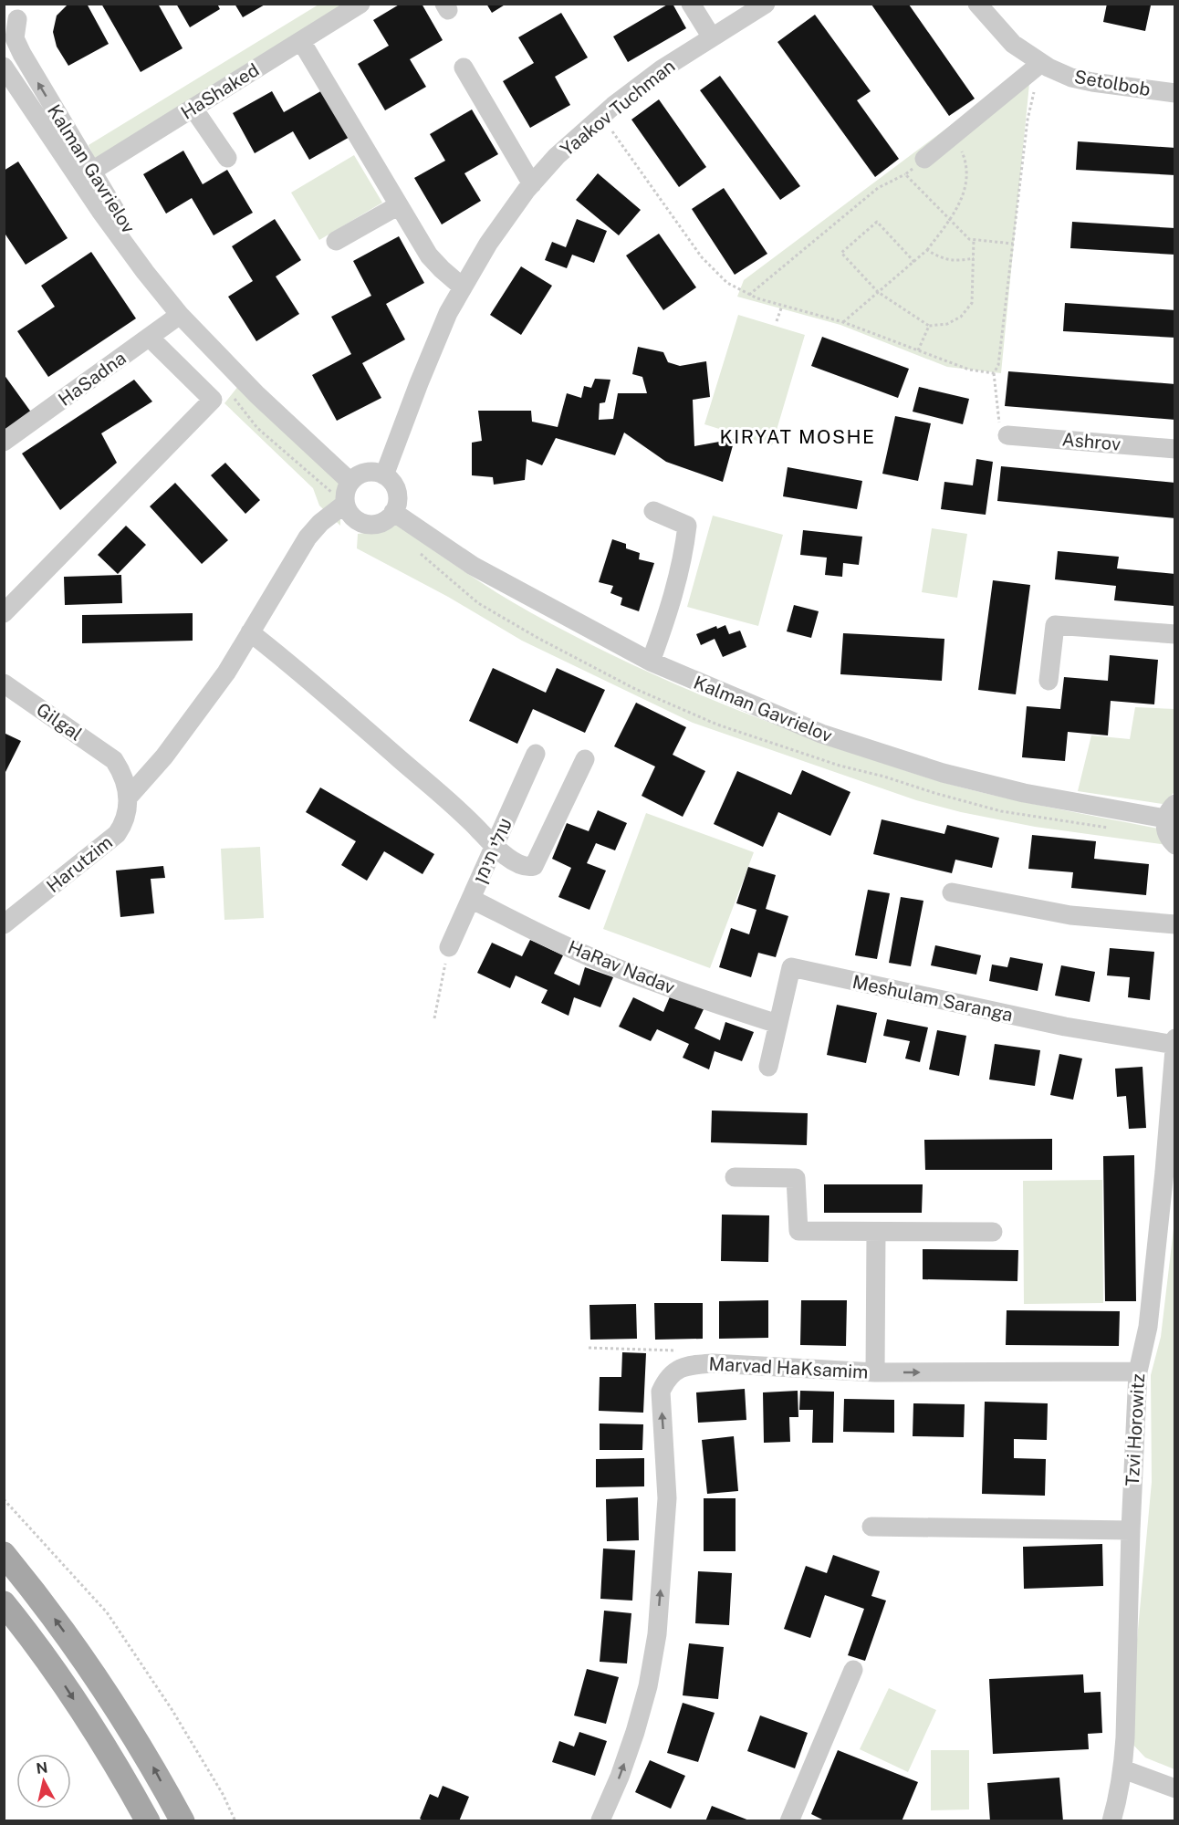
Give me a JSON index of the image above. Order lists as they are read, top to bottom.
{
  "streets": {
    "street": [
      "Setolbob",
      "HaShaked",
      "Yaakov Tuchman",
      "Kalman Gavrielov",
      "HaSadna",
      "Ashrov",
      "Gilgal",
      "עולי תימן",
      "Harutzim",
      "HaRav Nadav",
      "Meshulam Saranga",
      "Marvad HaKsamim",
      "Tzvi Horowitz"
    ]
  },
  "crossings": [
    ["HaShaked", "Kalman Gavrielov"],
    ["Yaakov Tuchman", "Kalman Gavrielov"],
    ["Kalman Gavrielov", "HaSadna"],
    ["Gilgal", "Harutzim"],
    ["עולי תימן", "HaRav Nadav"],
    ["HaRav Nadav", "Meshulam Saranga"],
    ["Meshulam Saranga", "Tzvi Horowitz"],
    ["Marvad HaKsamim", "Tzvi Horowitz"]
  ],
  "districts": ["KIRYAT MOSHE"],
  "north": "top"
}
